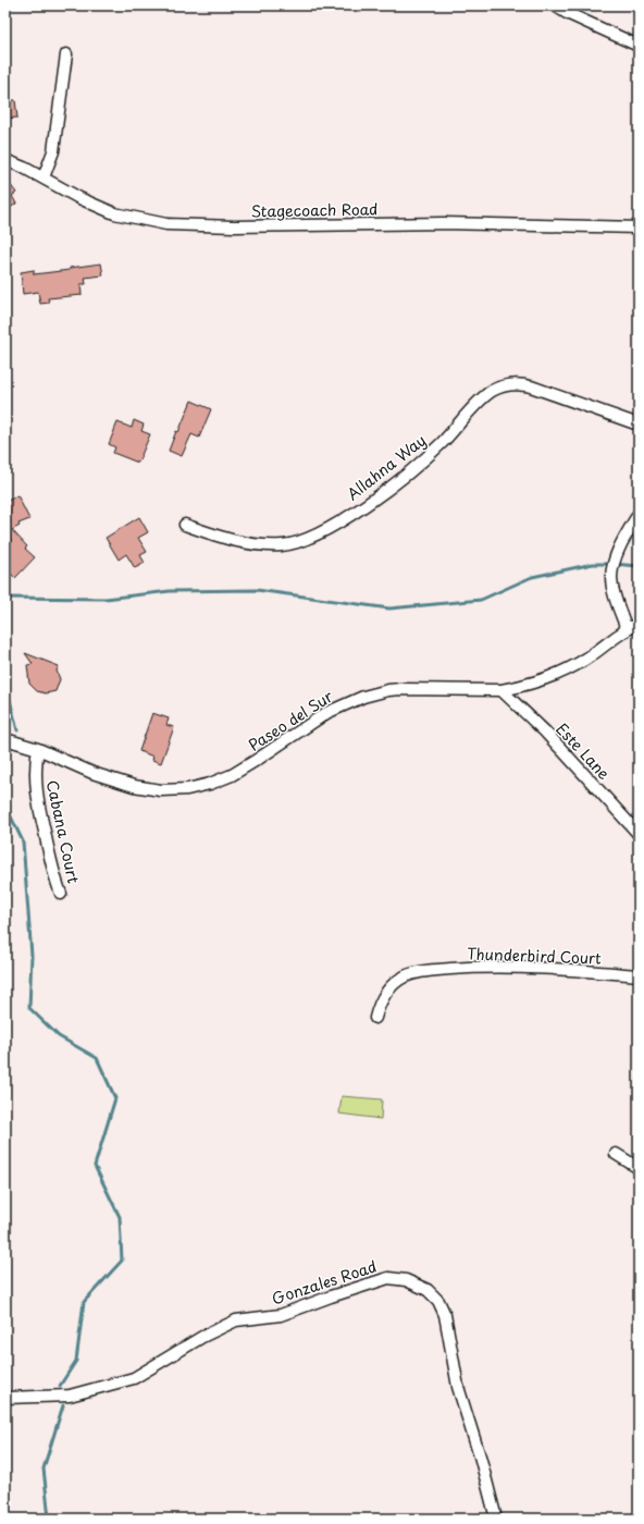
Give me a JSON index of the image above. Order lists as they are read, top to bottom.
{
  "streets": {
    "street": [
      "Stagecoach Road",
      "Allahna Way",
      "Paseo del Sur",
      "Este Lane",
      "Cabana Court",
      "Thunderbird Court",
      "Gonzales Road"
    ]
  },
  "crossings": [
    ["Paseo del Sur", "Este Lane"],
    ["Paseo del Sur", "Cabana Court"]
  ]
}
